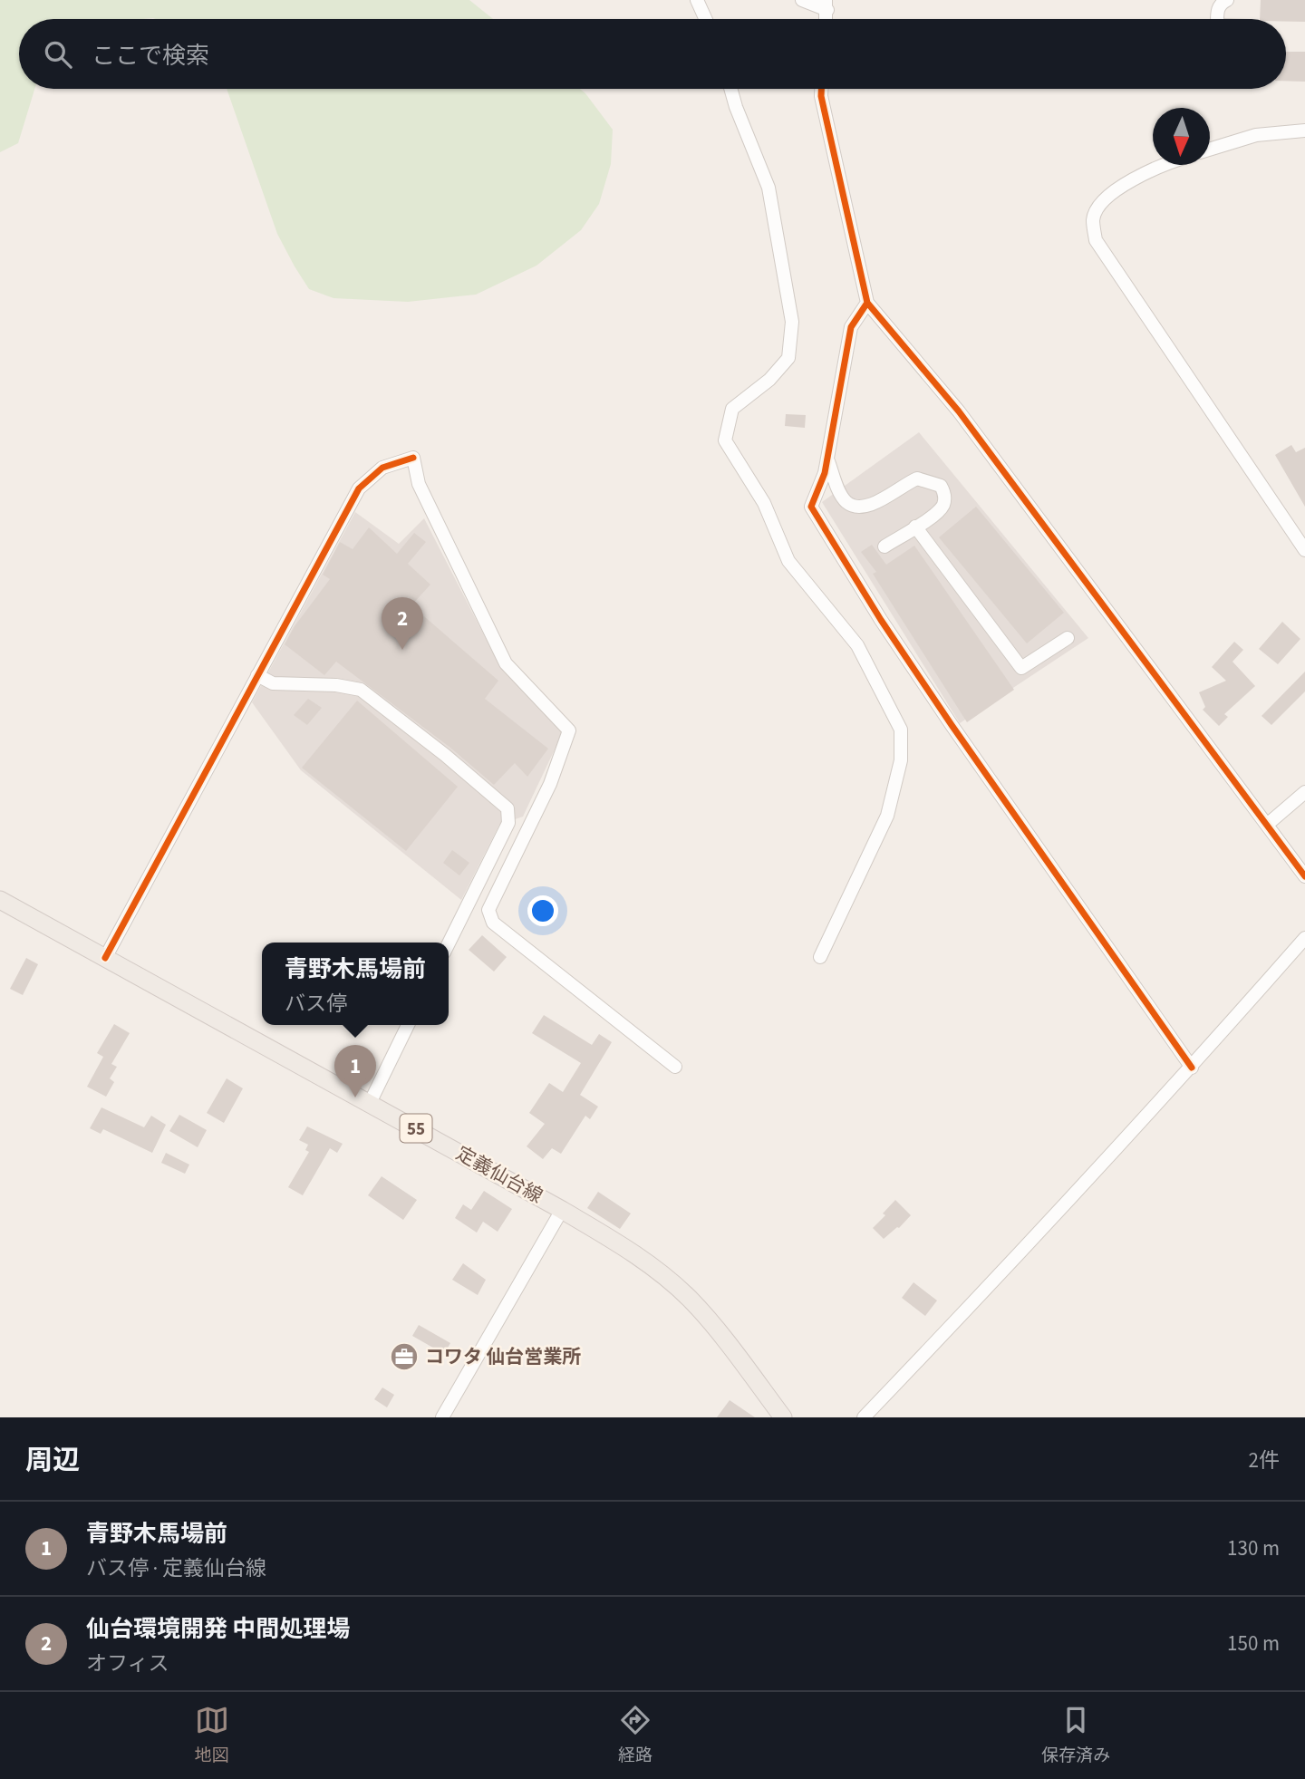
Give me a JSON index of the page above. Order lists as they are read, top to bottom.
{
  "streets": {
    "main road": ["55", "定義仙台線"]
  },
  "places": {
    "office": ["コワタ 仙台営業所"]
  },
  "north": "bottom",
  "page": {
    "search": "ここで検索",
    "pins": ["2", "1"],
    "popup": ["青野木馬場前", "バス停"],
    "heading": ["周辺", "2件"],
    "list": [
      {
        "mark": "1",
        "name": "青野木馬場前",
        "note": "バス停 · 定義仙台線",
        "value": "130 m"
      },
      {
        "mark": "2",
        "name": "仙台環境開発 中間処理場",
        "note": "オフィス",
        "value": "150 m"
      }
    ],
    "nav": ["地図", "経路", "保存済み"]
  }
}
